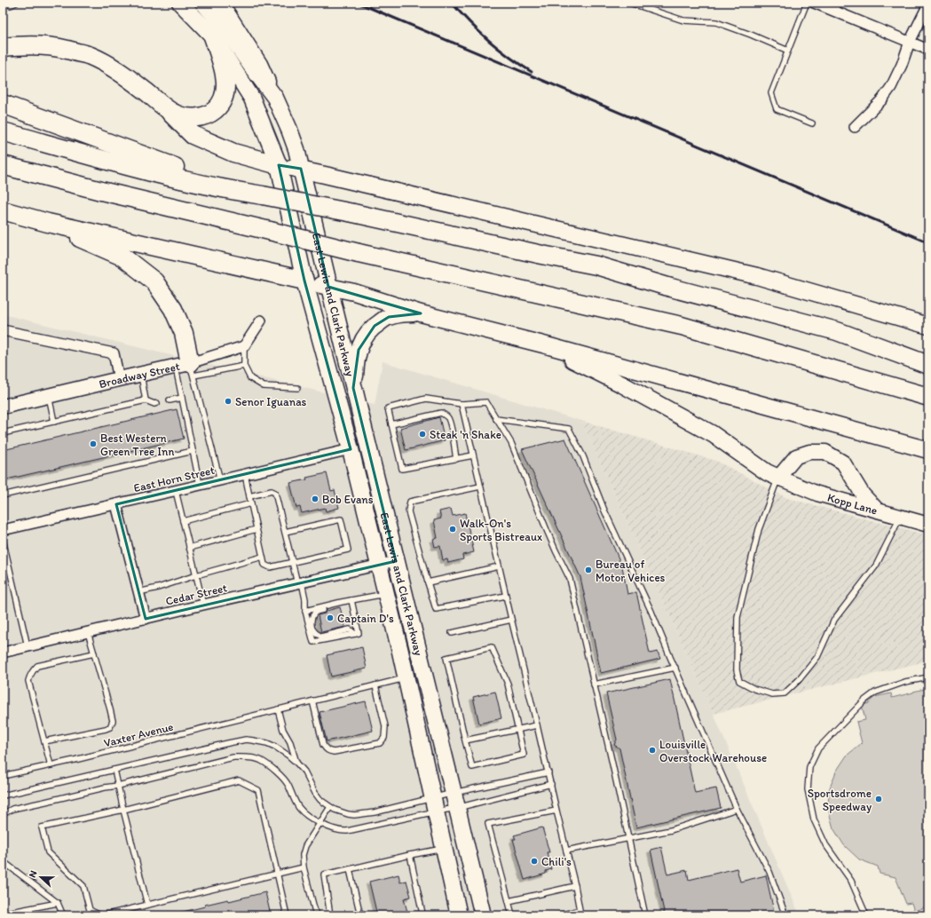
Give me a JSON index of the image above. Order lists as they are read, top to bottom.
{
  "streets": {
    "main road": ["East Lewis and Clark Parkway"],
    "street": [
      "Broadway Street",
      "East Horn Street",
      "Kopp Lane",
      "Cedar Street"
    ],
    "lane": ["Vaxter Avenue"]
  },
  "crossings": [
    ["East Lewis and Clark Parkway", "East Horn Street"],
    ["East Lewis and Clark Parkway", "Cedar Street"],
    ["East Lewis and Clark Parkway", "Vaxter Avenue"]
  ],
  "places": [
    "Senor Iguanas",
    "Steak 'n Shake",
    "Best Western Green Tree Inn",
    "Bob Evans",
    "Walk-On's Sports Bistreaux",
    "Bureau of Motor Vehices",
    "Captain D's",
    "Louisville Overstock Warehouse",
    "Sportsdrome Speedway",
    "Chili's"
  ],
  "north": "left"
}
